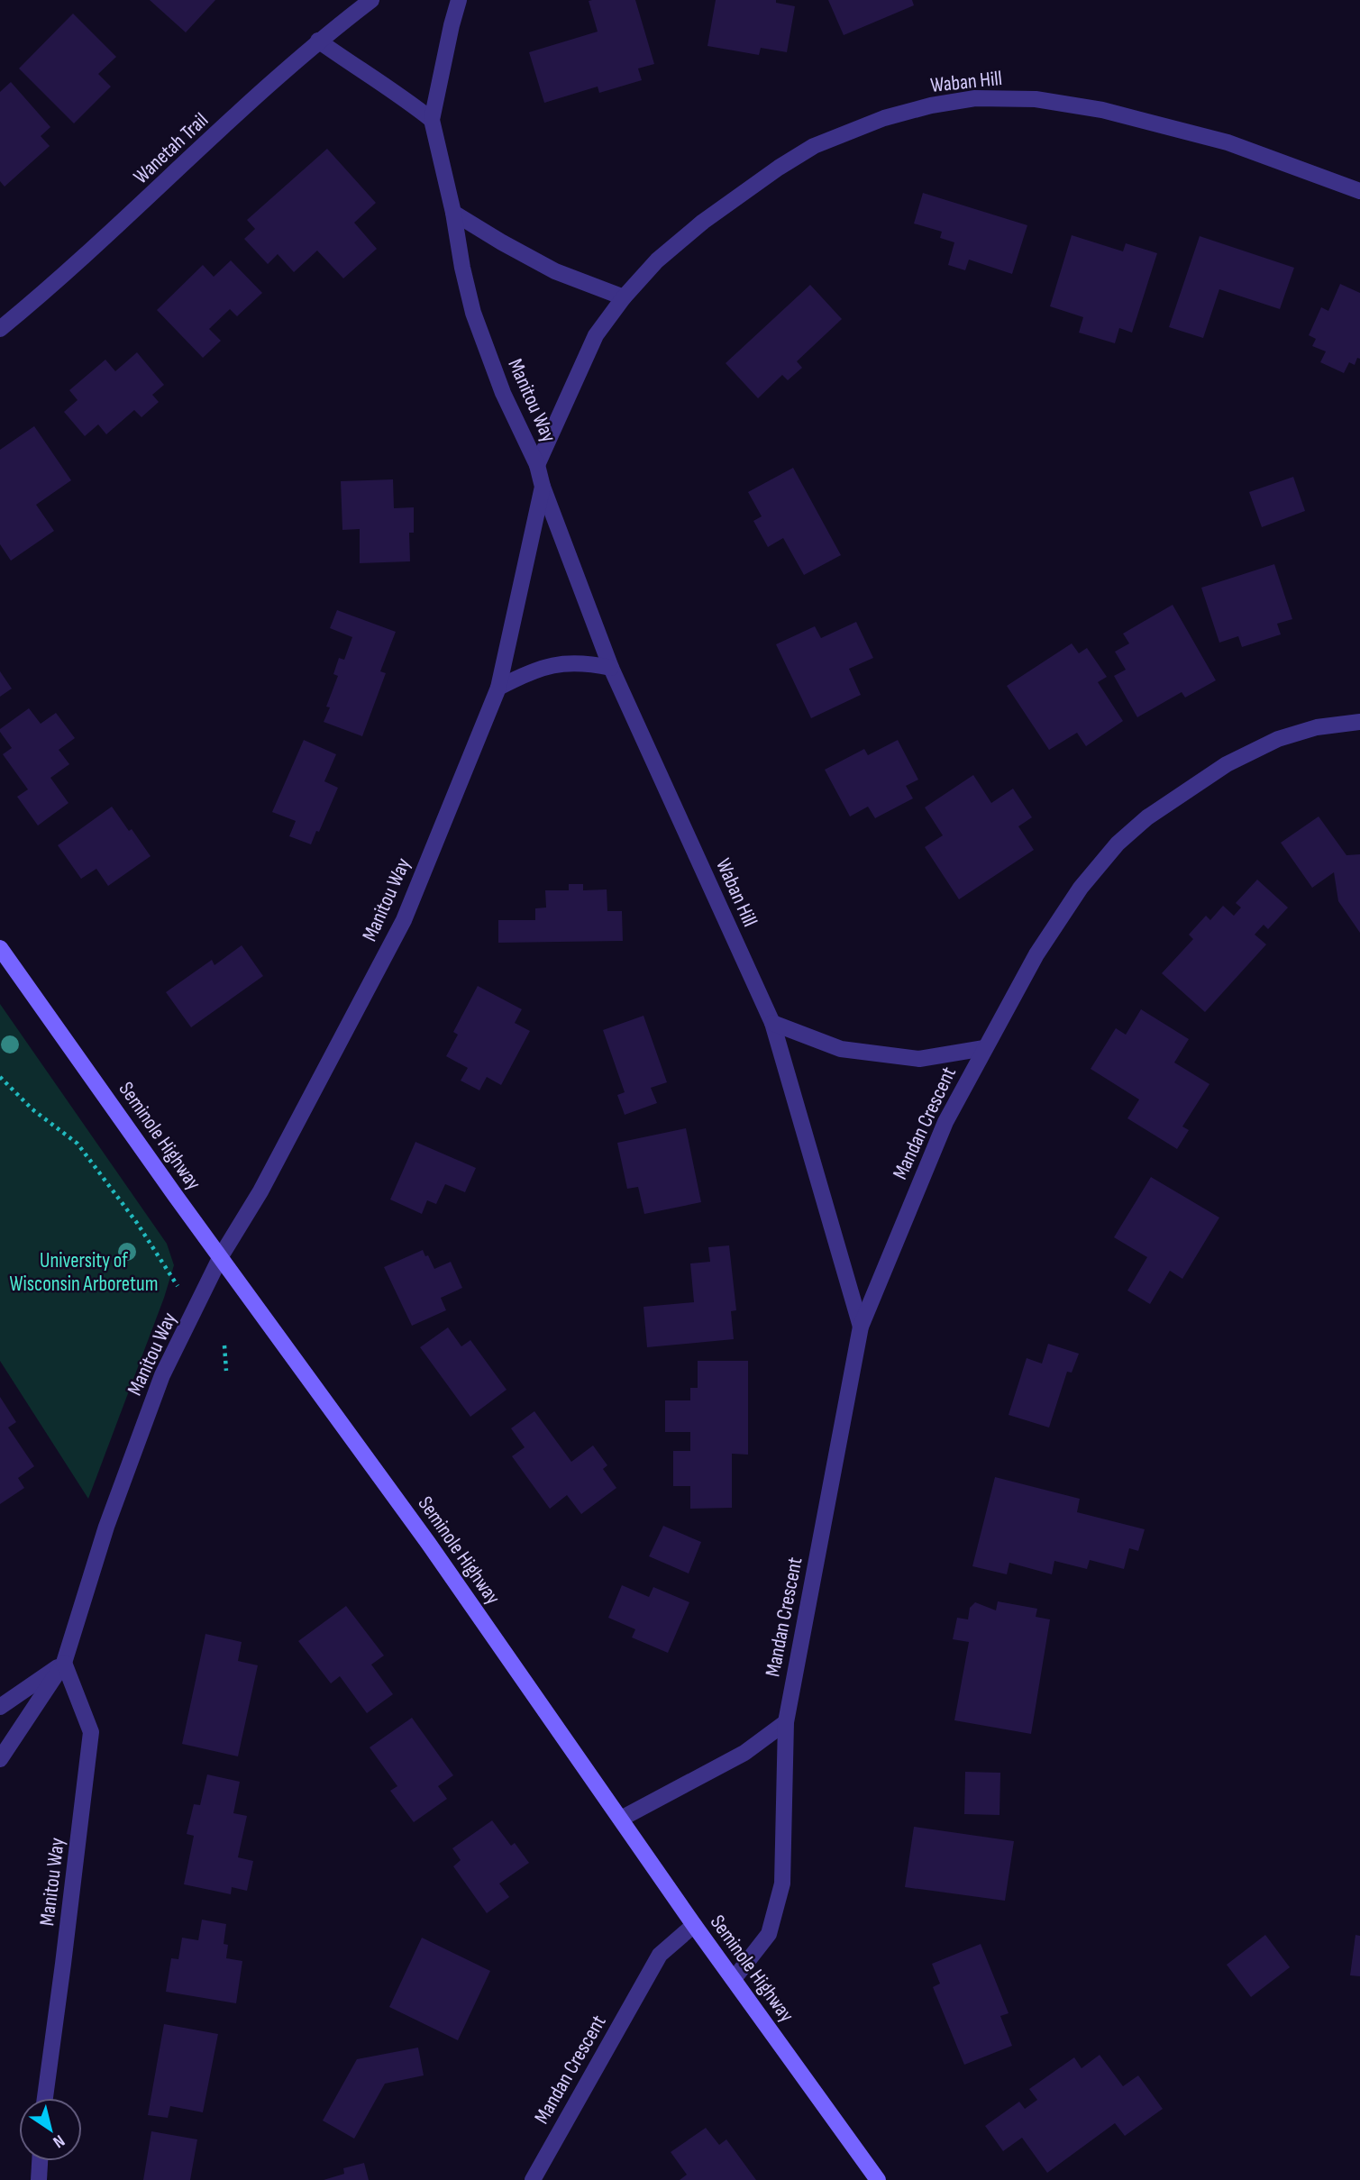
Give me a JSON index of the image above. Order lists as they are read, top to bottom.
{
  "streets": {
    "street": [
      "Waban Hill",
      "Wanetah Trail",
      "Manitou Way",
      "Mandan Crescent",
      "Seminole Highway"
    ]
  },
  "crossings": [
    ["Waban Hill", "Manitou Way"],
    ["Waban Hill", "Mandan Crescent"],
    ["Manitou Way", "Seminole Highway"],
    ["Mandan Crescent", "Seminole Highway"]
  ],
  "parks": ["University of Wisconsin Arboretum"],
  "north": "bottom right"
}
